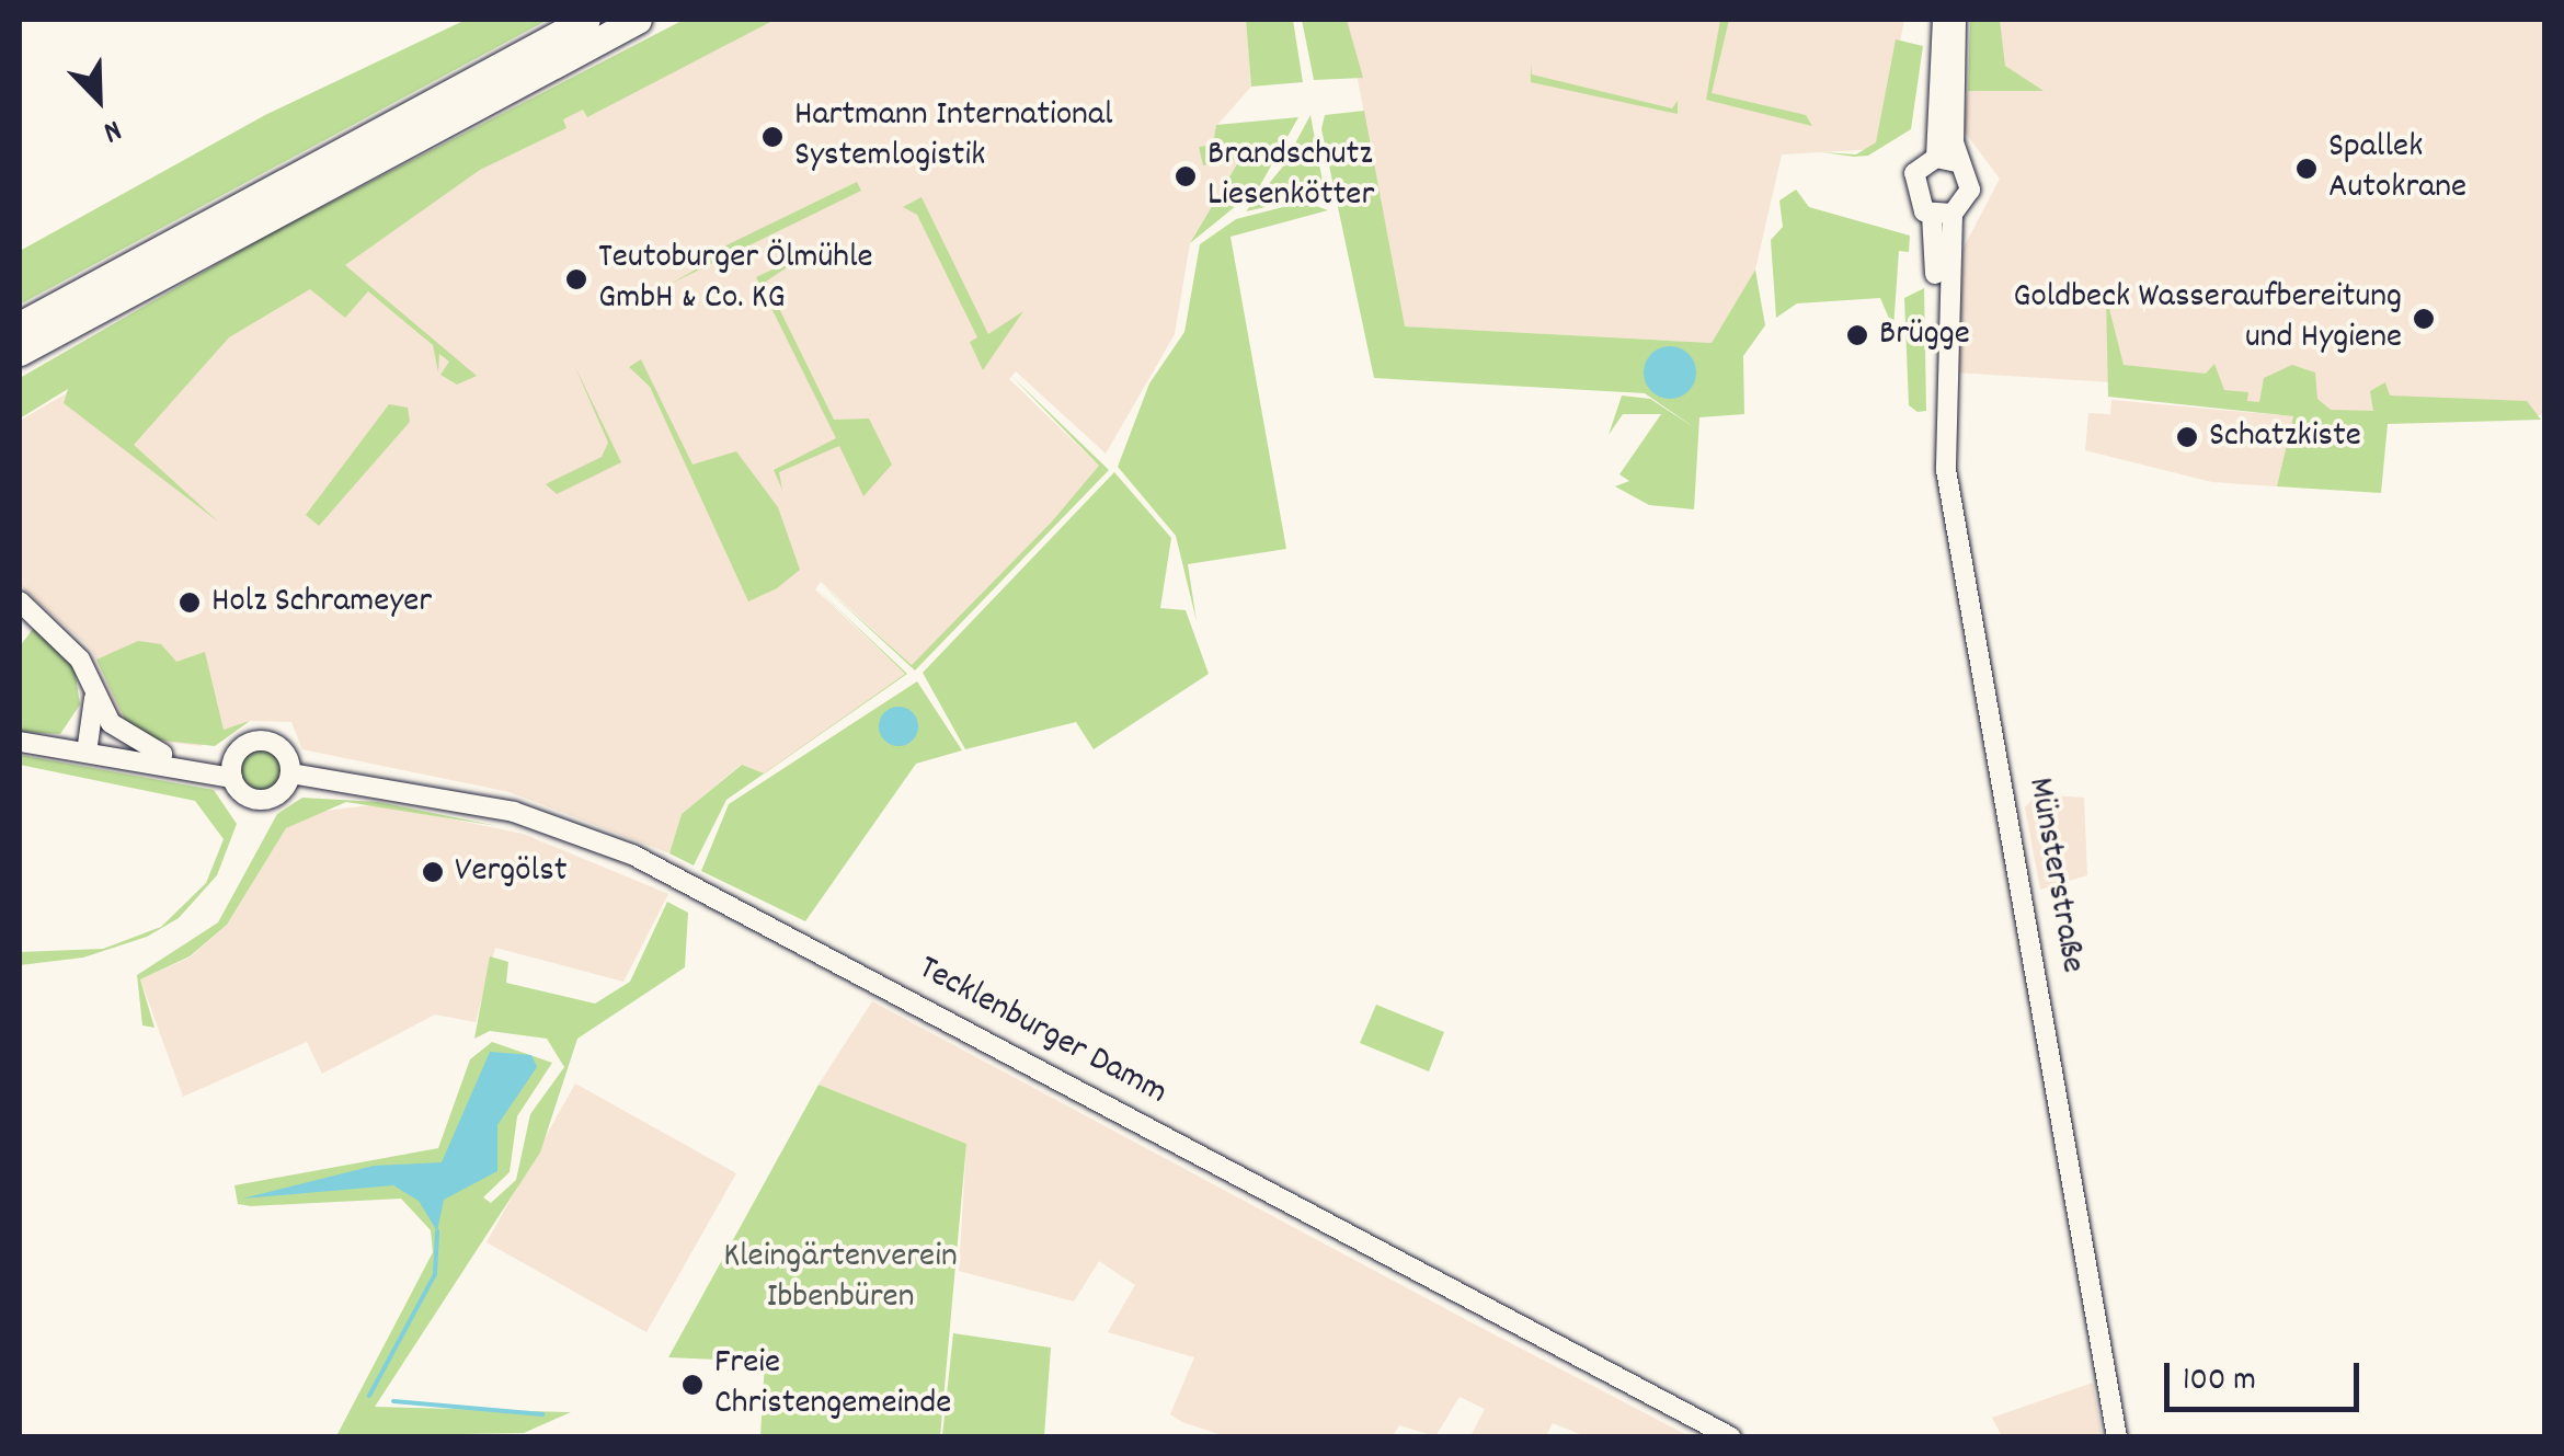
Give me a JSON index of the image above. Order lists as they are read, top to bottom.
{
  "streets": {
    "main road": ["Münsterstraße", "Tecklenburger Damm"]
  },
  "parks": ["Kleingärtenverein Ibbenbüren"],
  "places": [
    "Hartmann International Systemlogistik",
    "Spallek Autokrane",
    "Brandschutz Liesenkötter",
    "Teutoburger Ölmühle GmbH & Co. KG",
    "Goldbeck Wasseraufbereitung und Hygiene",
    "Brügge",
    "Schatzkiste",
    "Holz Schrameyer",
    "Vergölst",
    "Freie Christengemeinde"
  ],
  "scale_bar": "100 m",
  "north": "bottom right"
}
